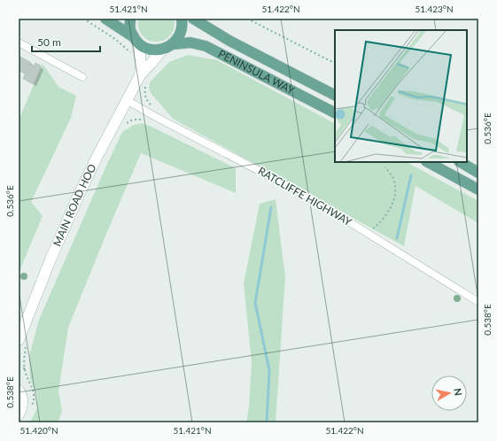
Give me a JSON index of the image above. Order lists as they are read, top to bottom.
{
  "streets": {
    "main road": ["PENINSULA WAY"],
    "street": ["RATCLIFFE HIGHWAY", "MAIN ROAD HOO"]
  },
  "crossings": [
    ["RATCLIFFE HIGHWAY", "MAIN ROAD HOO"]
  ],
  "scale_bar": "50 m",
  "north": "right",
  "coordinates": [
    "51.421°N",
    "51.422°N",
    "51.423°N",
    "0.536°E",
    "0.538°E",
    "51.420°N"
  ]
}
